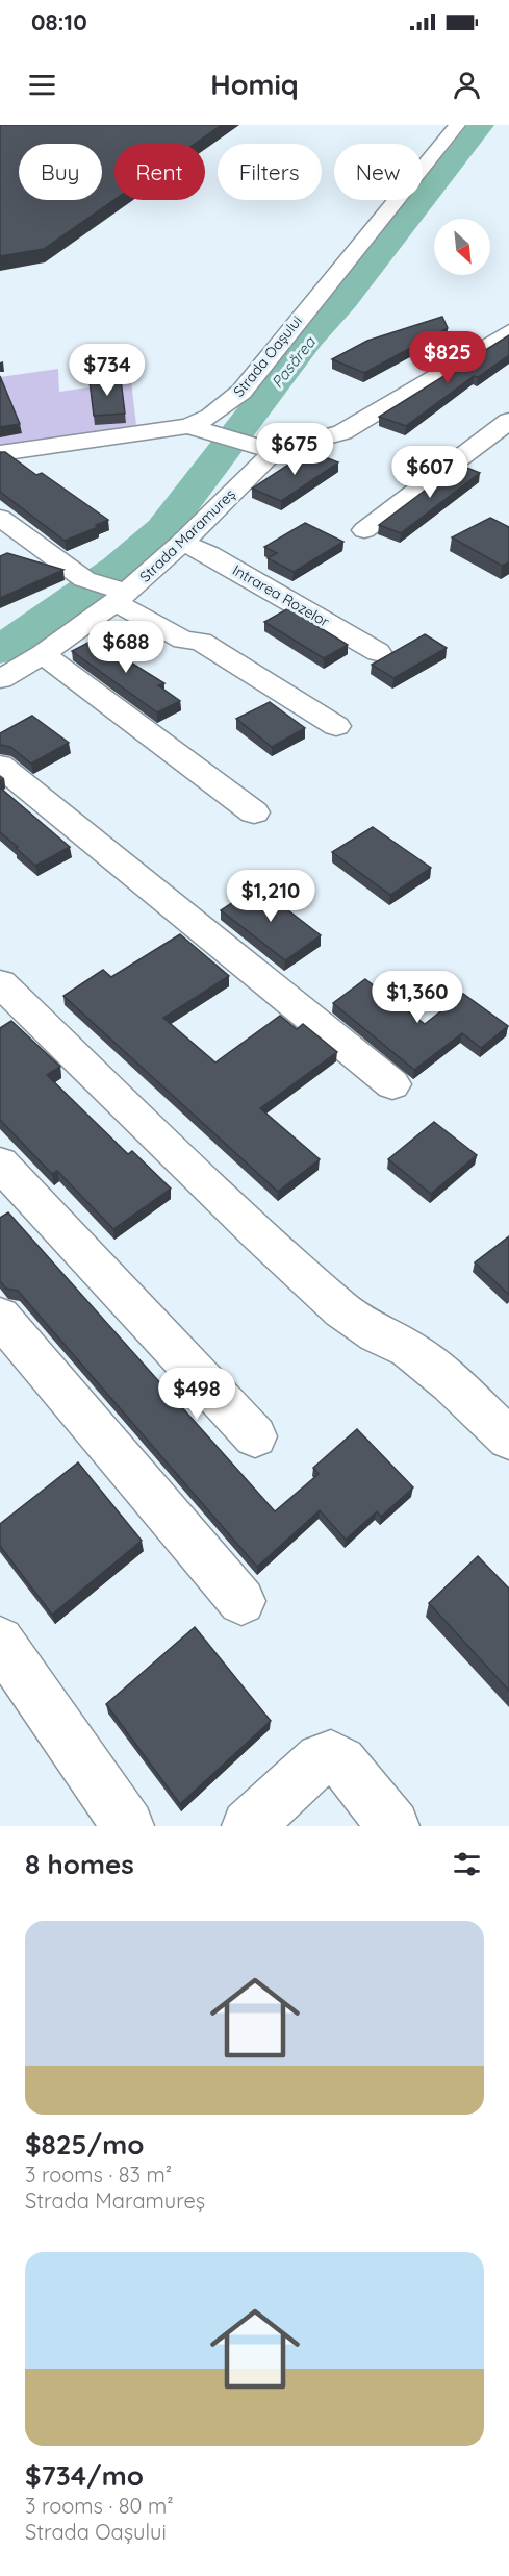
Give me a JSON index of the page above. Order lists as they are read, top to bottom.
{
  "streets": {
    "street": ["Strada Oașului", "Strada Maramureș", "Intrarea Rozelor"]
  },
  "crossings": [
    ["Strada Maramureș", "Intrarea Rozelor"]
  ],
  "water": ["Pasărea"],
  "north": "bottom right",
  "page": {
    "status": "08:10",
    "header": "Homiq",
    "chip": [
      "Buy",
      "Rent",
      "Filters",
      "New"
    ],
    "price": [
      "$825",
      "$734",
      "$675",
      "$607",
      "$688",
      "$1,210",
      "$1,360",
      "$498"
    ],
    "heading": "8 homes",
    "list": [
      {
        "name": "$825/mo",
        "note": "3 rooms · 83 m² · Strada Maramureș"
      },
      {
        "name": "$734/mo",
        "note": "3 rooms · 80 m² · Strada Oașului"
      }
    ]
  }
}
